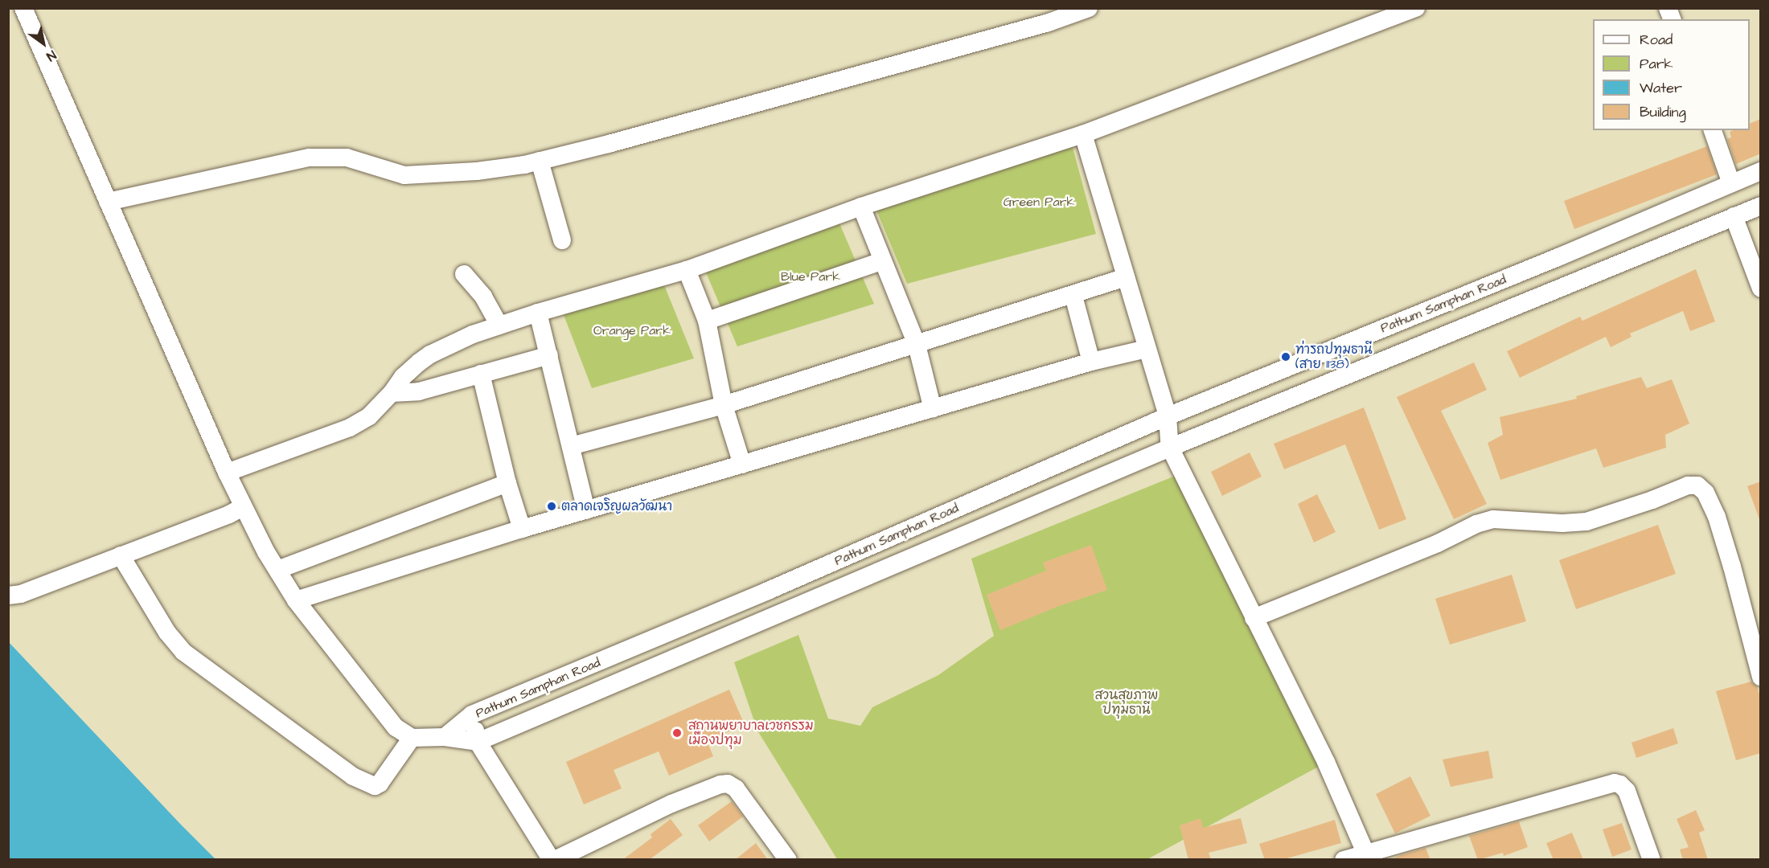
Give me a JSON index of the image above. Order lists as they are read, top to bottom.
{
  "streets": {
    "street": ["Pathum Samphan Road"]
  },
  "parks": [
    "Green Park",
    "Blue Park",
    "Orange Park",
    "สวนสุขภาพ ปทุมธานี"
  ],
  "places": ["ท่ารถปทุมธานี (สาย 1138)", "ตลาดเจริญผลวัฒนา", "สถานพยาบาลเวชกรรม เมืองปทุม"],
  "legend": [
    "Road",
    "Park",
    "Water",
    "Building"
  ],
  "north": "bottom right"
}
